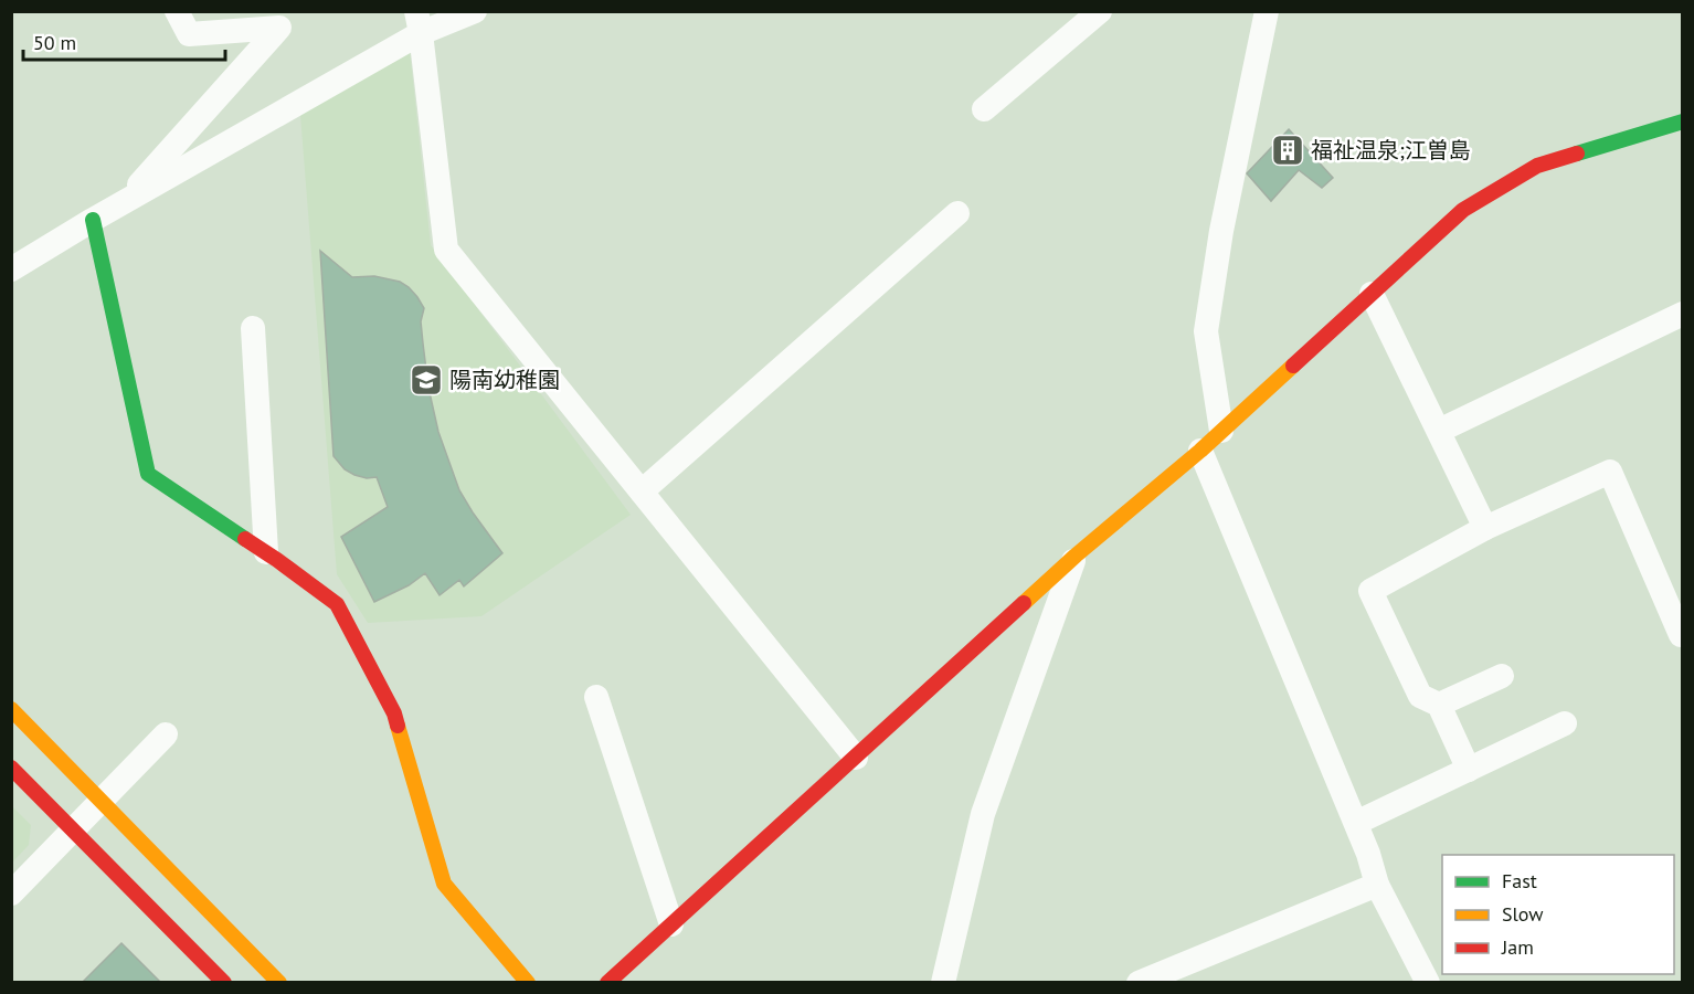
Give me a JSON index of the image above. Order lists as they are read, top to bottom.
{
  "places": {
    "building": ["福祉温泉;江曽島"],
    "school or university": ["陽南幼稚園"]
  },
  "legend": ["Fast", "Slow", "Jam"],
  "scale_bar": "50 m"
}
